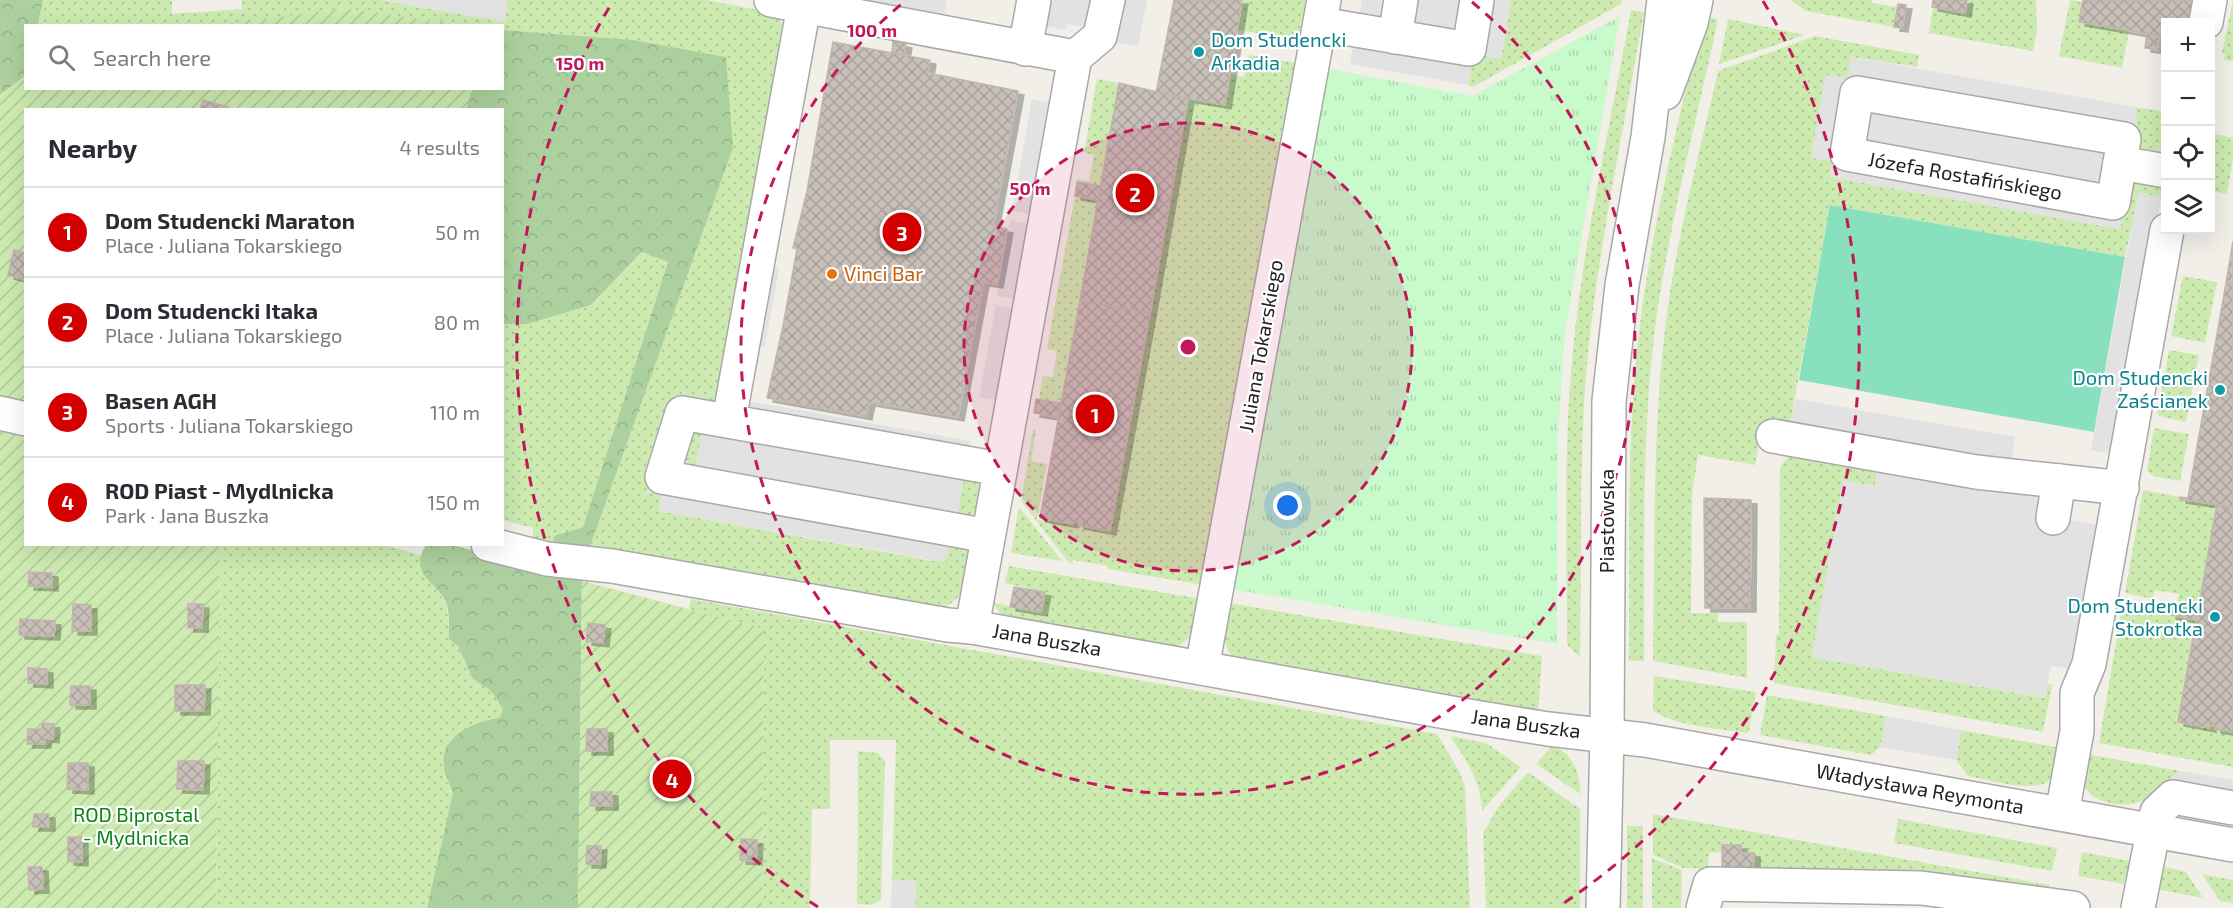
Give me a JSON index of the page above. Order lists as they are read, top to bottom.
{
  "streets": {
    "street": [
      "Józefa Rostafińskiego",
      "Juliana Tokarskiego",
      "Piastowska",
      "Jana Buszka",
      "Władysława Reymonta"
    ]
  },
  "crossings": [
    ["Juliana Tokarskiego", "Jana Buszka"],
    ["Piastowska", "Jana Buszka"],
    ["Piastowska", "Władysława Reymonta"],
    ["Jana Buszka", "Władysława Reymonta"]
  ],
  "parks": ["ROD Biprostal - Mydlnicka"],
  "places": [
    "Dom Studencki Arkadia",
    "Vinci Bar",
    "Dom Studencki Zaścianek",
    "Dom Studencki Stokrotka"
  ],
  "page": {
    "map_buttons": ["+", "−"],
    "search": "Search here",
    "heading": ["Nearby", "4 results"],
    "pins": [
      "2",
      "3",
      "1",
      "4"
    ],
    "list": [
      {
        "mark": "1",
        "name": "Dom Studencki Maraton",
        "note": "Place · Juliana Tokarskiego",
        "value": "50 m"
      },
      {
        "mark": "2",
        "name": "Dom Studencki Itaka",
        "note": "Place · Juliana Tokarskiego",
        "value": "80 m"
      },
      {
        "mark": "3",
        "name": "Basen AGH",
        "note": "Sports · Juliana Tokarskiego",
        "value": "110 m"
      },
      {
        "mark": "4",
        "name": "ROD Piast - Mydlnicka",
        "note": "Park · Jana Buszka",
        "value": "150 m"
      }
    ]
  },
  "rings": ["100 m", "150 m", "50 m"]
}
